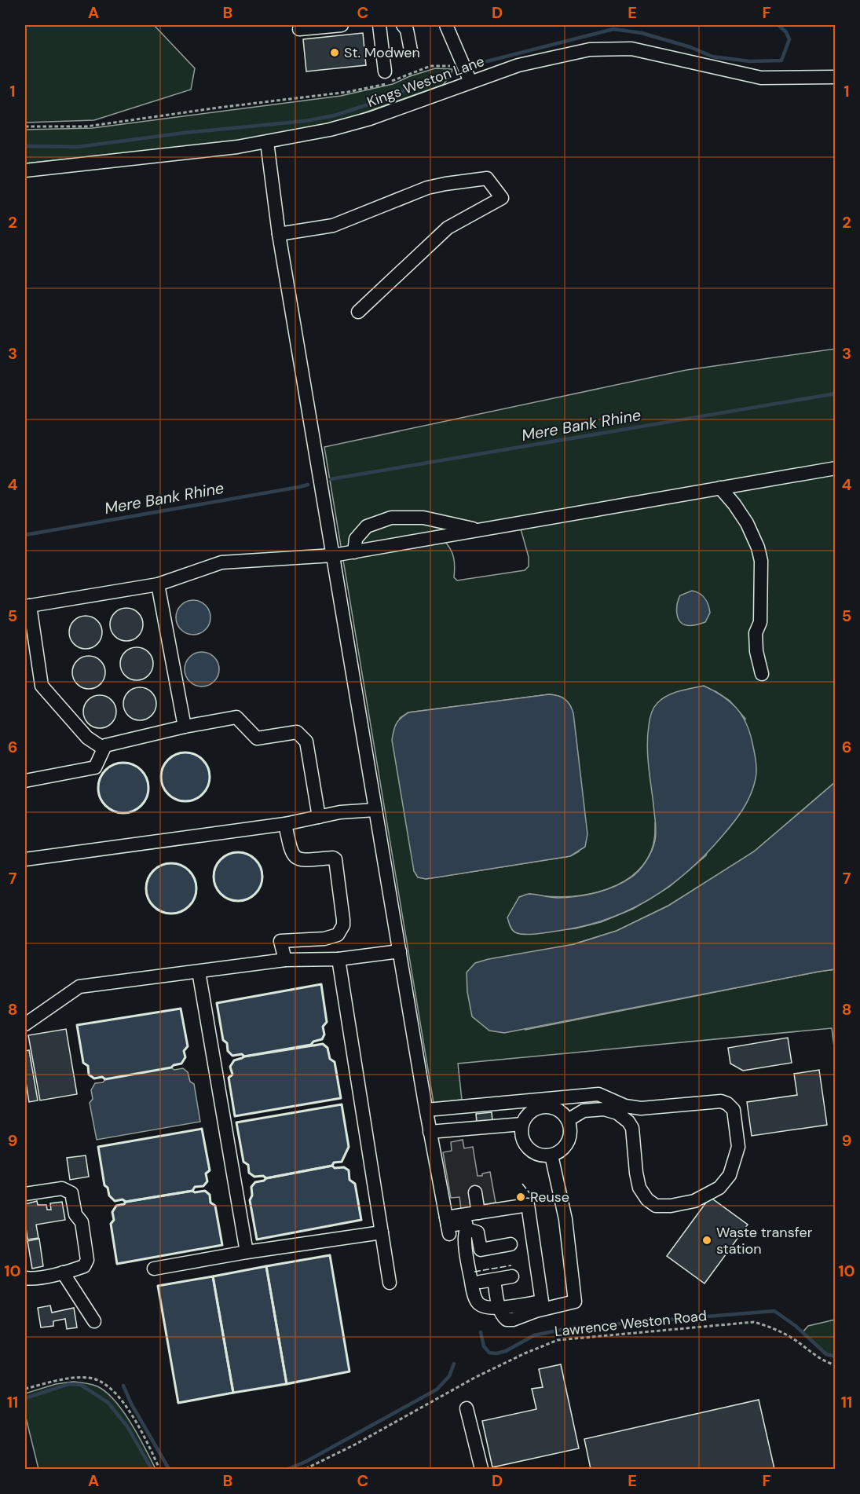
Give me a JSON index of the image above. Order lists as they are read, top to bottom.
{
  "streets": {
    "street": ["Kings Weston Lane"],
    "path": ["Lawrence Weston Road"]
  },
  "water": ["Mere Bank Rhine"],
  "places": ["St. Modwen", "Reuse", "Waste transfer station"],
  "grid": {
    "columns": [
      "A",
      "B",
      "C",
      "D",
      "E",
      "F"
    ],
    "rows": [
      "1",
      "2",
      "3",
      "4",
      "5",
      "6",
      "7",
      "8",
      "9",
      "10",
      "11"
    ]
  }
}
